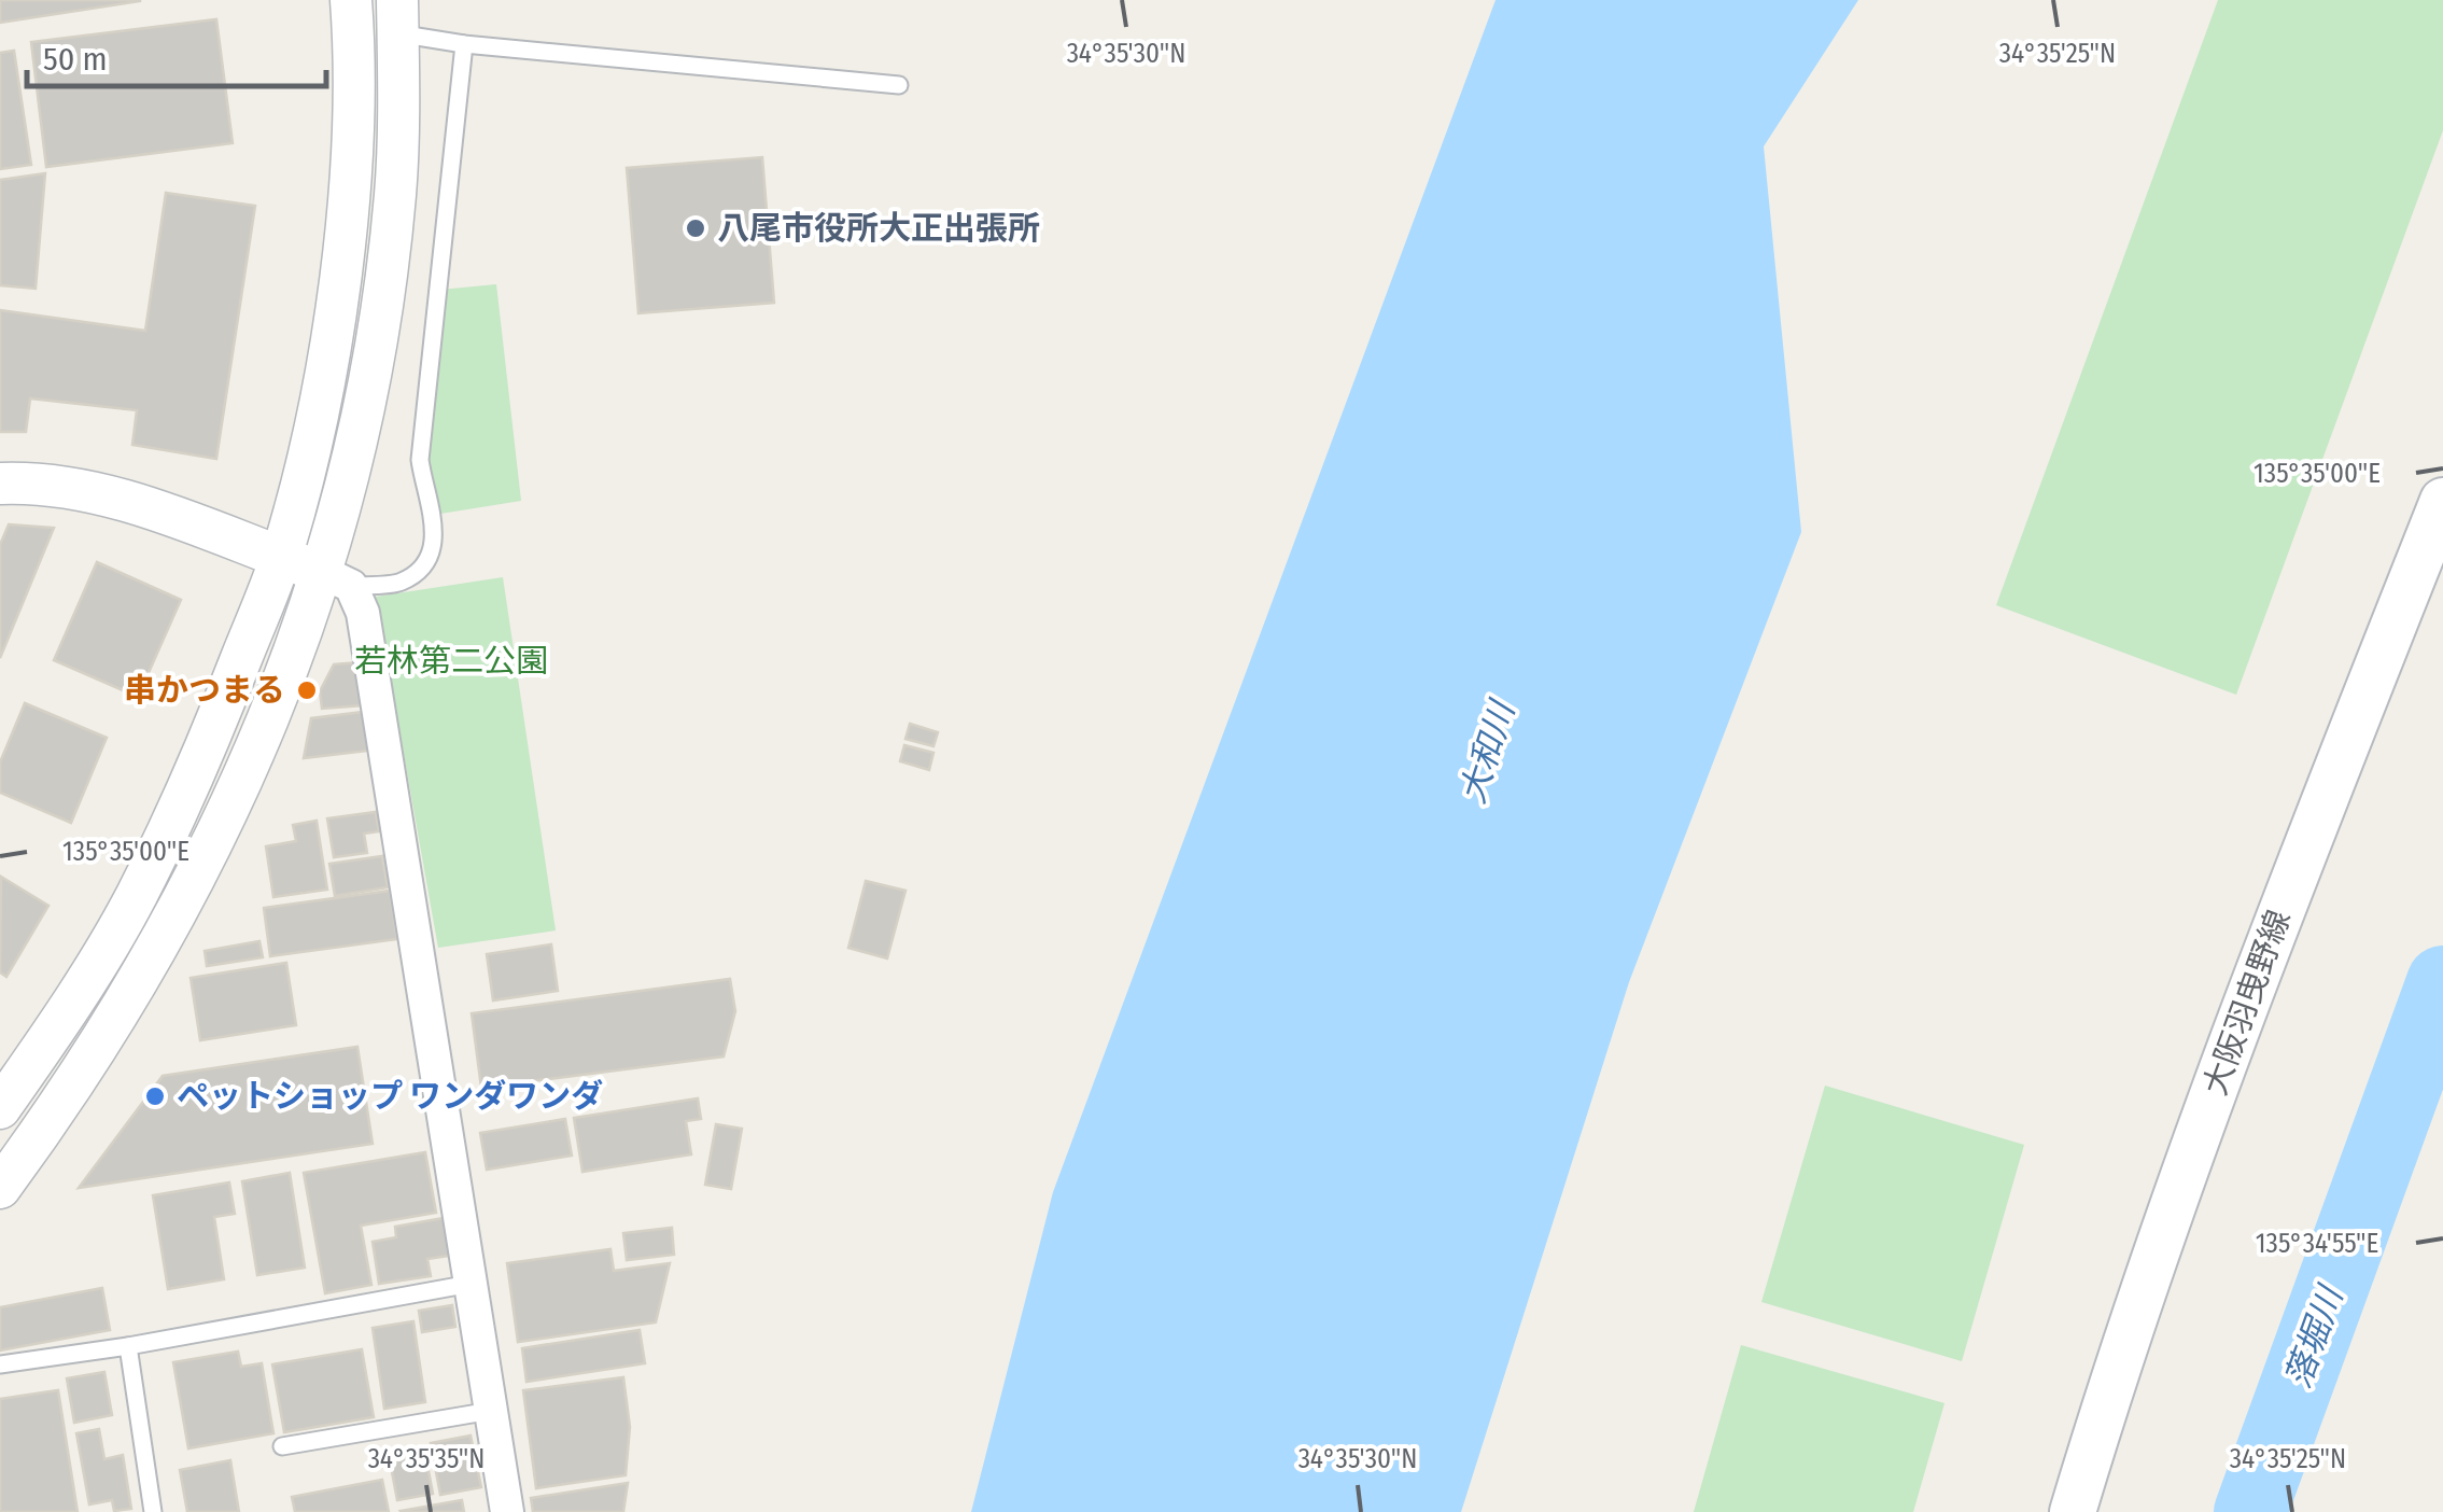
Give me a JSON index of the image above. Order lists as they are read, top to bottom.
{
  "streets": {
    "main road": ["大阪羽曳野線"]
  },
  "water": ["大和川", "落堀川"],
  "parks": ["若林第二公園"],
  "places": ["八尾市役所大正出張所", "串かつまる", "ペットショップ ワンダワンダ"],
  "scale_bar": "50 m",
  "coordinates": [
    "34°35'30\"N",
    "34°35'25\"N",
    "135°35'00\"E",
    "135°34'55\"E",
    "34°35'35\"N"
  ]
}
